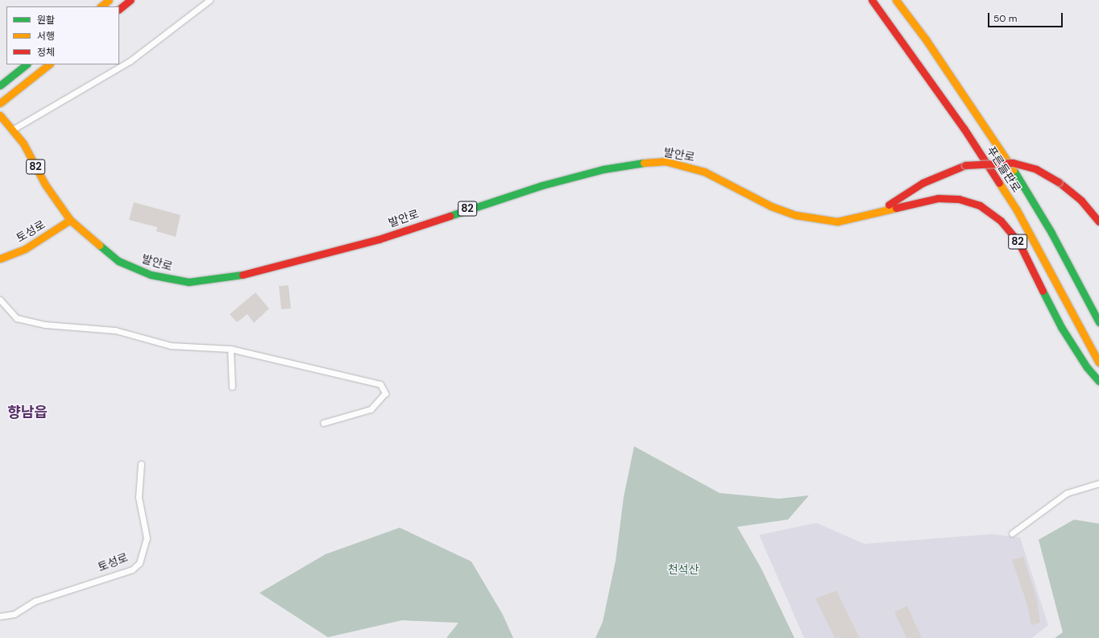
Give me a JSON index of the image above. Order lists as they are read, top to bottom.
{
  "streets": {
    "main road": [
      "발안로",
      "82",
      "푸른들판로",
      "토성로"
    ]
  },
  "crossings": [
    ["발안로", "82"],
    ["발안로", "토성로"]
  ],
  "districts": ["향남읍"],
  "parks": ["천석산"],
  "legend": ["원활", "서행", "정체"],
  "scale_bar": "50 m"
}
